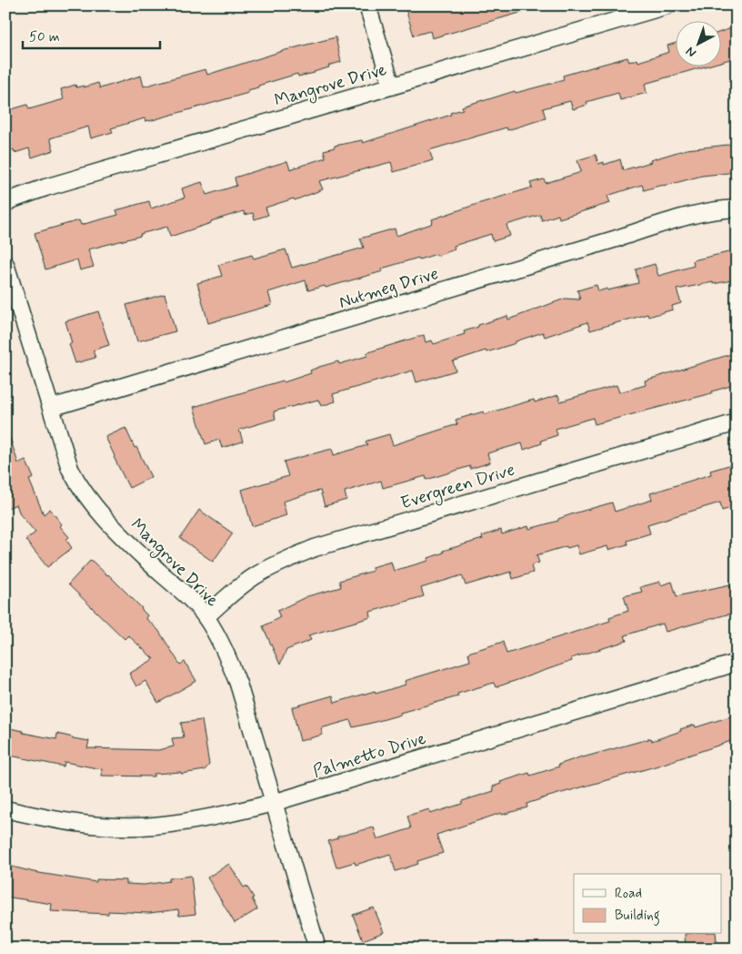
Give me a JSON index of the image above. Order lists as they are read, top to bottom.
{
  "streets": {
    "street": [
      "Mangrove Drive",
      "Nutmeg Drive",
      "Evergreen Drive",
      "Palmetto Drive"
    ]
  },
  "crossings": [
    ["Mangrove Drive", "Nutmeg Drive"],
    ["Mangrove Drive", "Evergreen Drive"],
    ["Mangrove Drive", "Palmetto Drive"]
  ],
  "legend": ["Road", "Building"],
  "scale_bar": "50 m",
  "north": "bottom left"
}
